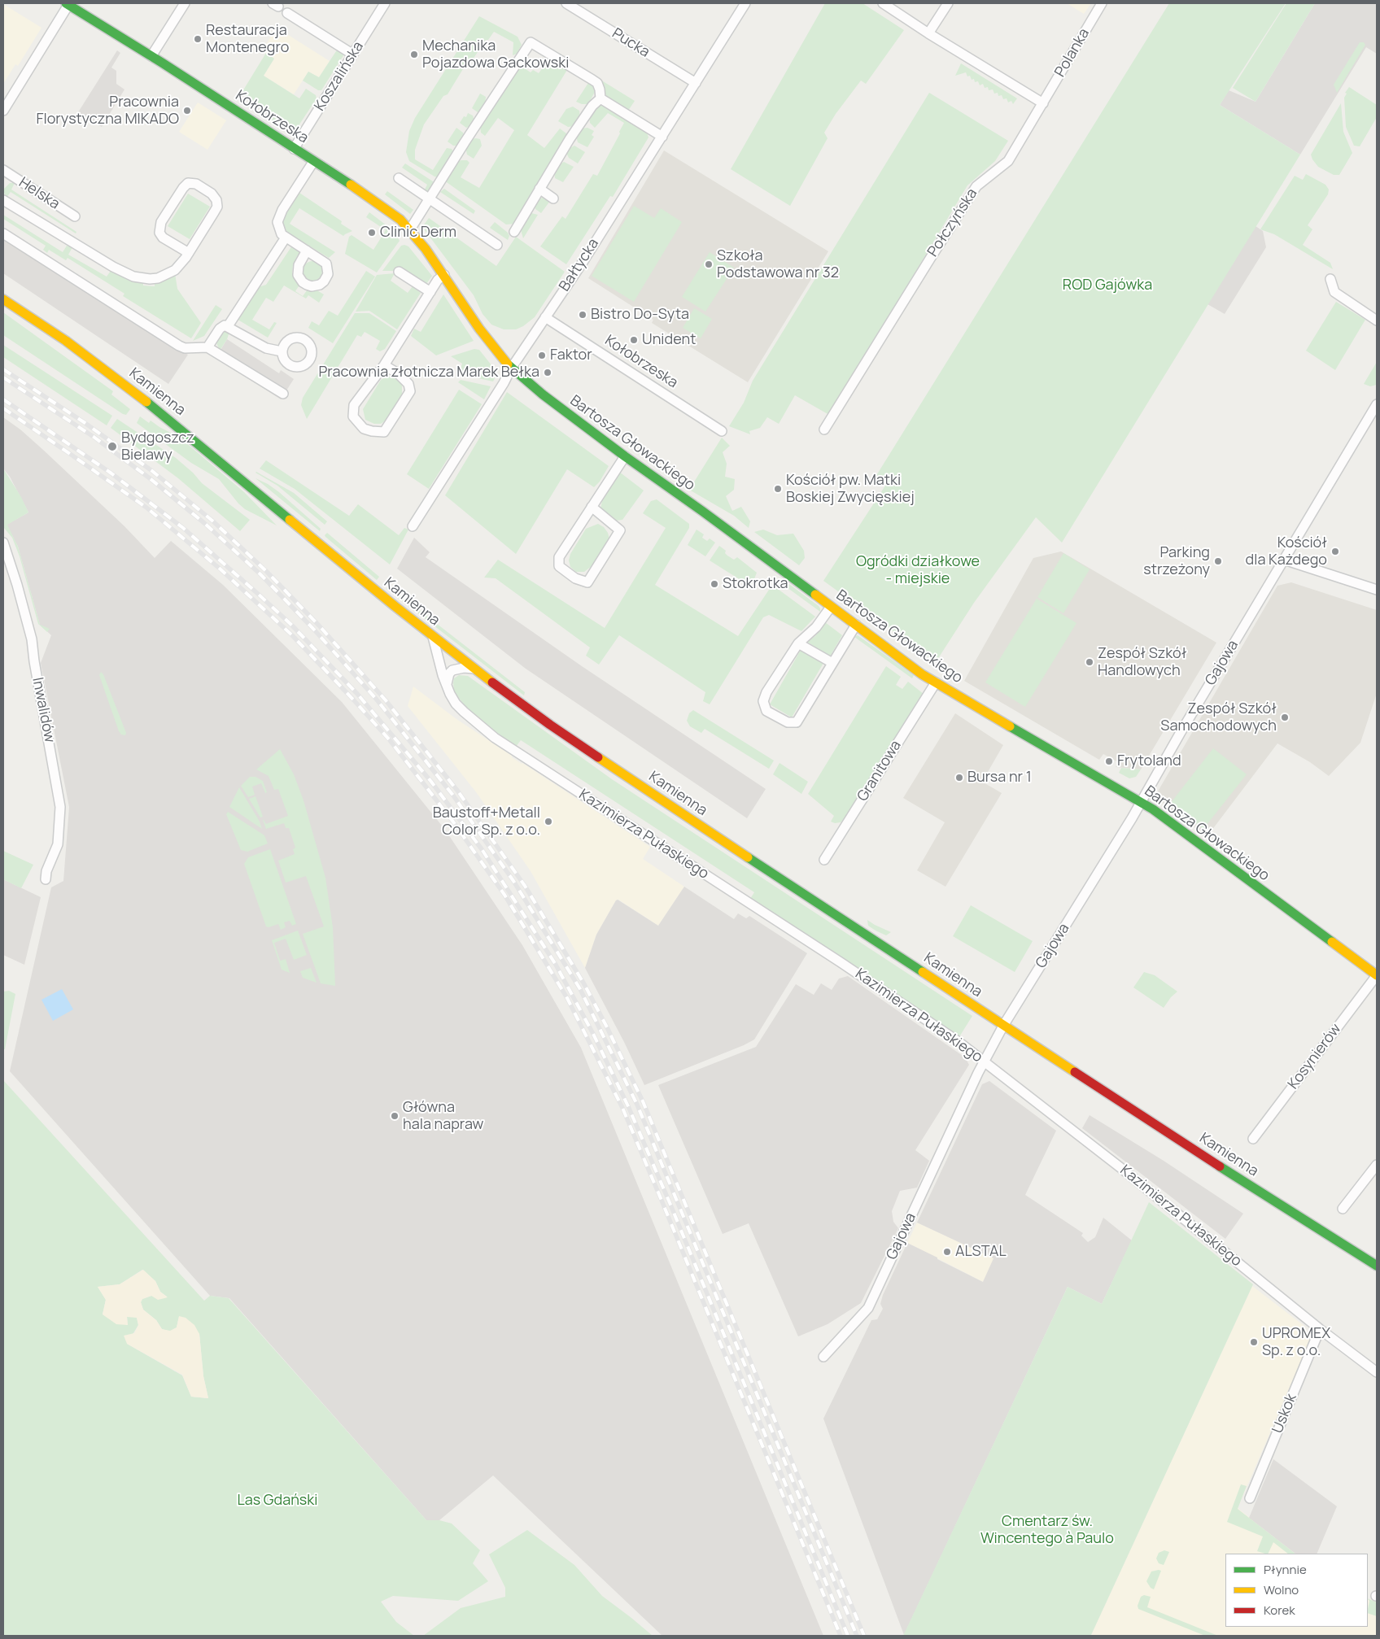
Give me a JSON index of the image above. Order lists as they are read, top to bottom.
{
  "streets": {
    "main road": ["Kołobrzeska", "Kamienna", "Bartosza Głowackiego"],
    "street": [
      "Pucka",
      "Polanka",
      "Koszalińska",
      "Helska",
      "Połczyńska",
      "Bałtycka",
      "Gajowa",
      "Inwalidów",
      "Granitowa",
      "Kazimierza Pułaskiego",
      "Kosynierów",
      "Uskok"
    ]
  },
  "crossings": [
    ["Pucka", "Bałtycka"],
    ["Polanka", "Połczyńska"],
    ["Koszalińska", "Kołobrzeska"],
    ["Kołobrzeska", "Bałtycka"],
    ["Kołobrzeska", "Bartosza Głowackiego"],
    ["Bałtycka", "Bartosza Głowackiego"],
    ["Kamienna", "Gajowa"],
    ["Kamienna", "Kazimierza Pułaskiego"],
    ["Bartosza Głowackiego", "Gajowa"],
    ["Bartosza Głowackiego", "Granitowa"],
    ["Bartosza Głowackiego", "Kosynierów"],
    ["Gajowa", "Kazimierza Pułaskiego"],
    ["Kazimierza Pułaskiego", "Uskok"]
  ],
  "parks": [
    "ROD Gajówka",
    "Ogródki działkowe - miejskie",
    "Las Gdański",
    "Cmentarz św. Wincentego à Paulo"
  ],
  "places": [
    "Restauracja Montenegro",
    "Mechanika Pojazdowa Gackowski",
    "Pracownia Florystyczna MIKADO",
    "Clinic Derm",
    "Szkoła Podstawowa nr 32",
    "Bistro Do-Syta",
    "Unident",
    "Faktor",
    "Pracownia złotnicza Marek Bełka",
    "Bydgoszcz Bielawy",
    "Kościół pw. Matki Boskiej Zwycięskiej",
    "Kościół dla Każdego",
    "Parking strzeżony",
    "Stokrotka",
    "Zespół Szkół Handlowych",
    "Zespół Szkół Samochodowych",
    "Frytoland",
    "Bursa nr 1",
    "Baustoff+Metall Color Sp. z o.o.",
    "Główna hala napraw",
    "ALSTAL",
    "UPROMEX Sp. z o.o."
  ],
  "legend": ["Płynnie", "Wolno", "Korek"]
}
